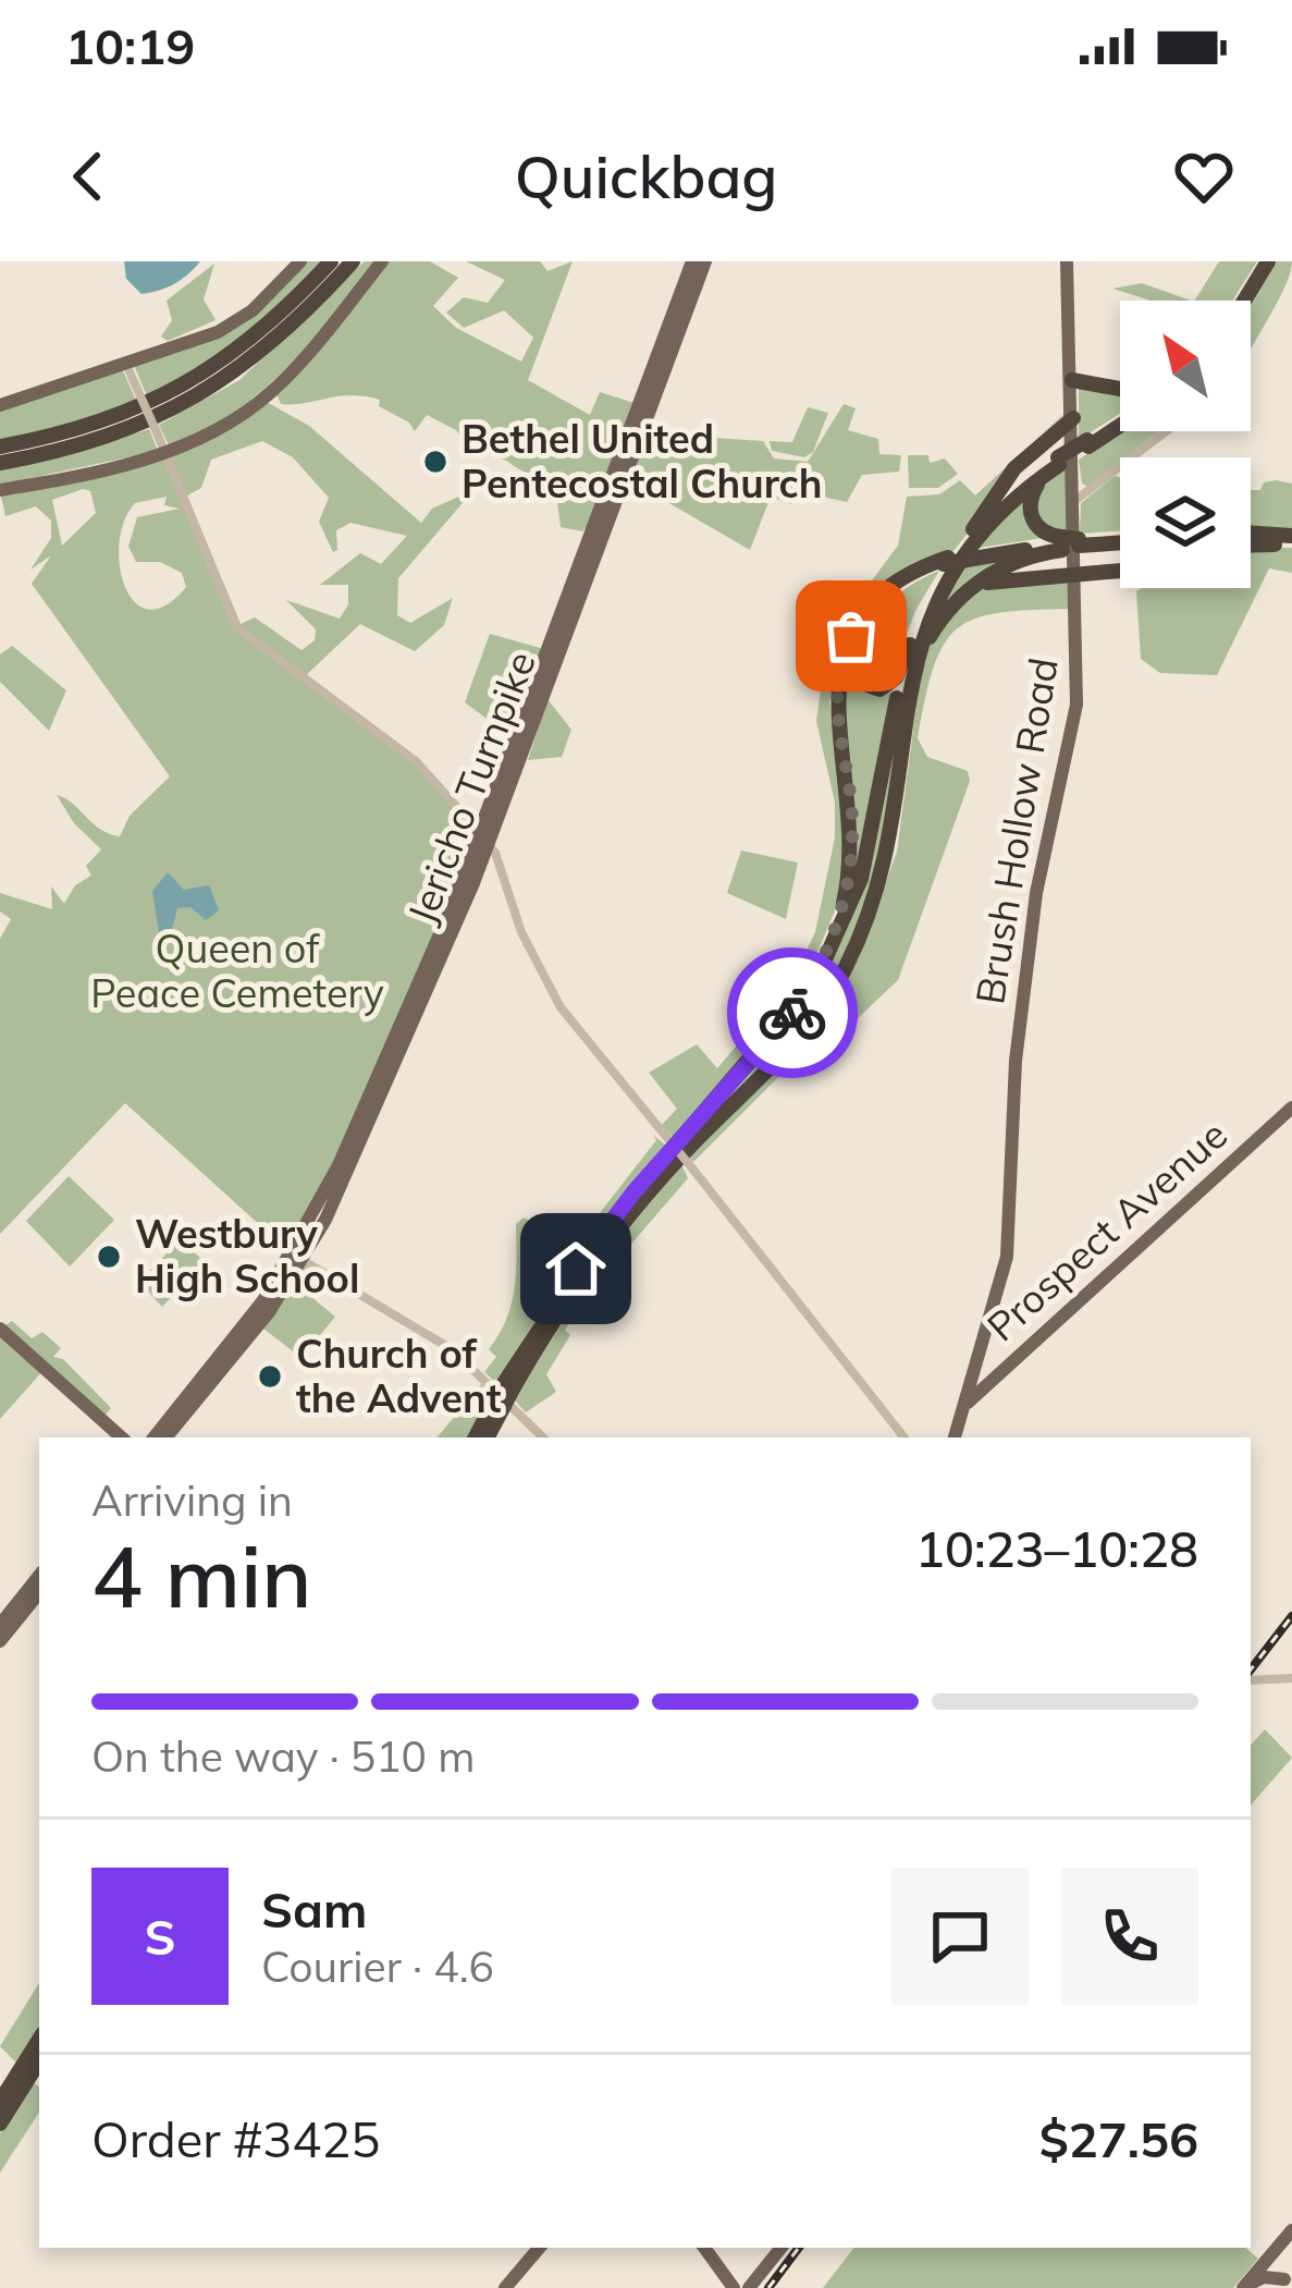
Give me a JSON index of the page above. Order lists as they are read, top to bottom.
{
  "streets": {
    "main road": ["Jericho Turnpike", "Brush Hollow Road", "Prospect Avenue"]
  },
  "crossings": [
    ["Brush Hollow Road", "Prospect Avenue"]
  ],
  "parks": ["Queen of Peace Cemetery"],
  "places": ["Bethel United Pentecostal Church", "Westbury High School", "Church of the Advent"],
  "north": "top left",
  "page": {
    "status": "10:19",
    "header": "Quickbag",
    "heading": ["4 min", "Arriving in", "10:23–10:28"],
    "panel": [
      "Sam",
      "Courier · 4.6",
      "Order #3425",
      "$27.56"
    ],
    "bar": "On the way · 510 m",
    "round": "S"
  }
}
